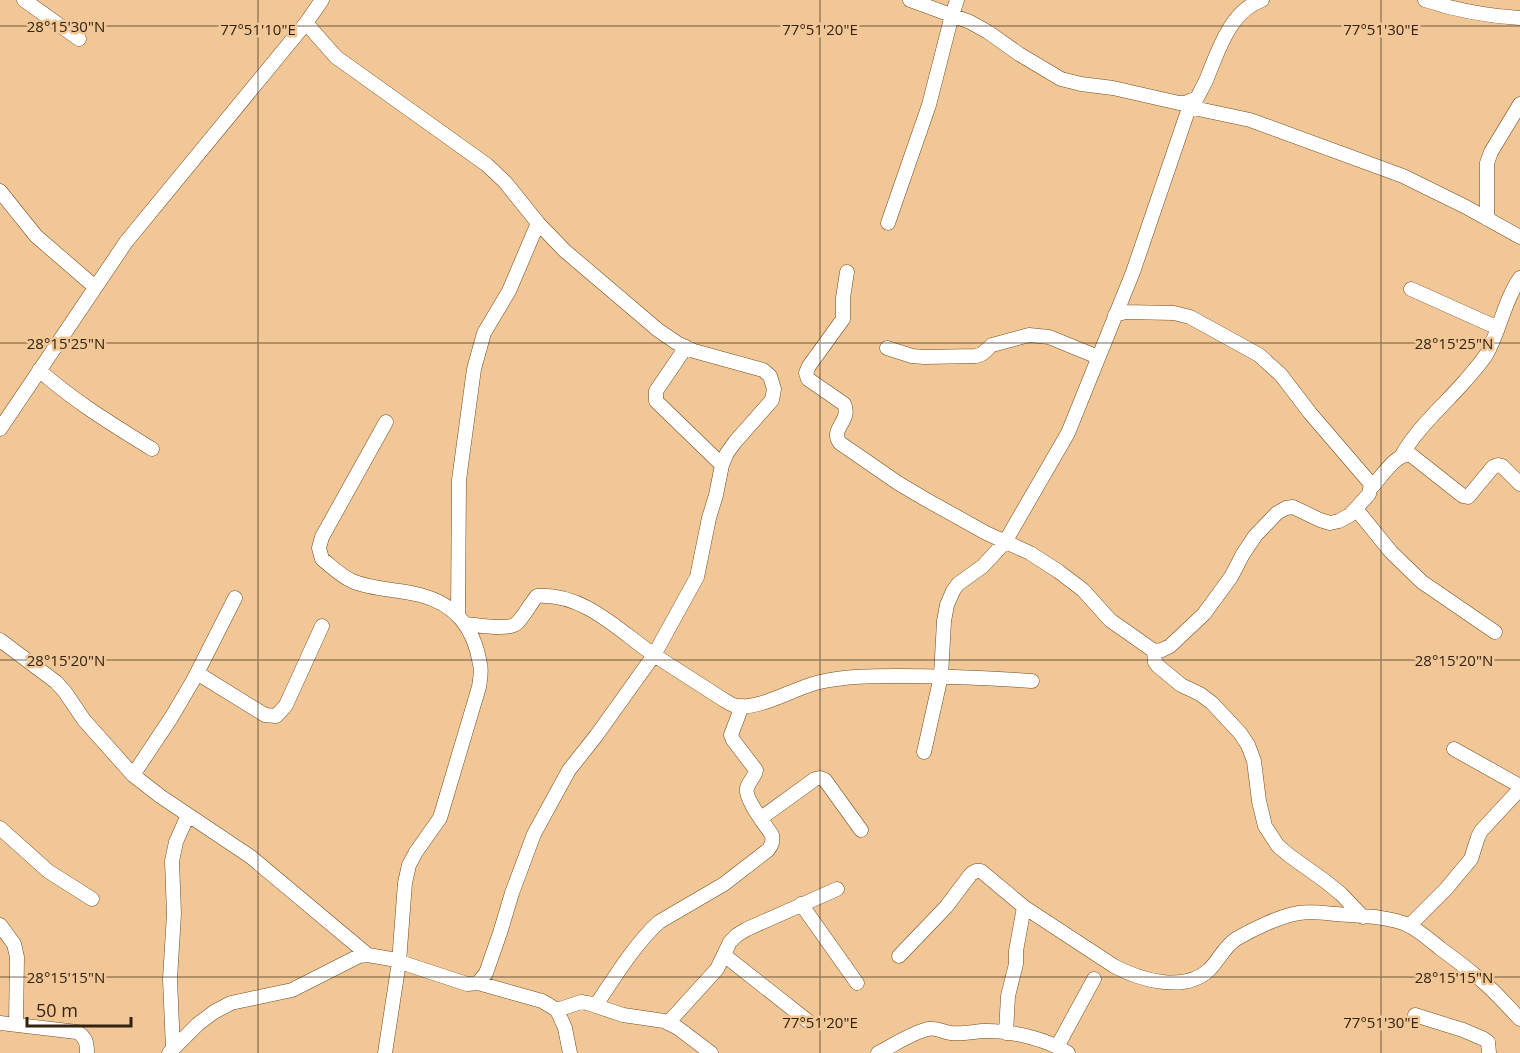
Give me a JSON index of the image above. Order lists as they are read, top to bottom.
{
  "scale_bar": "50 m",
  "coordinates": [
    "28°15'30\"N",
    "77°51'10\"E",
    "77°51'20\"E",
    "77°51'30\"E",
    "28°15'25\"N",
    "28°15'20\"N",
    "28°15'15\"N"
  ]
}
